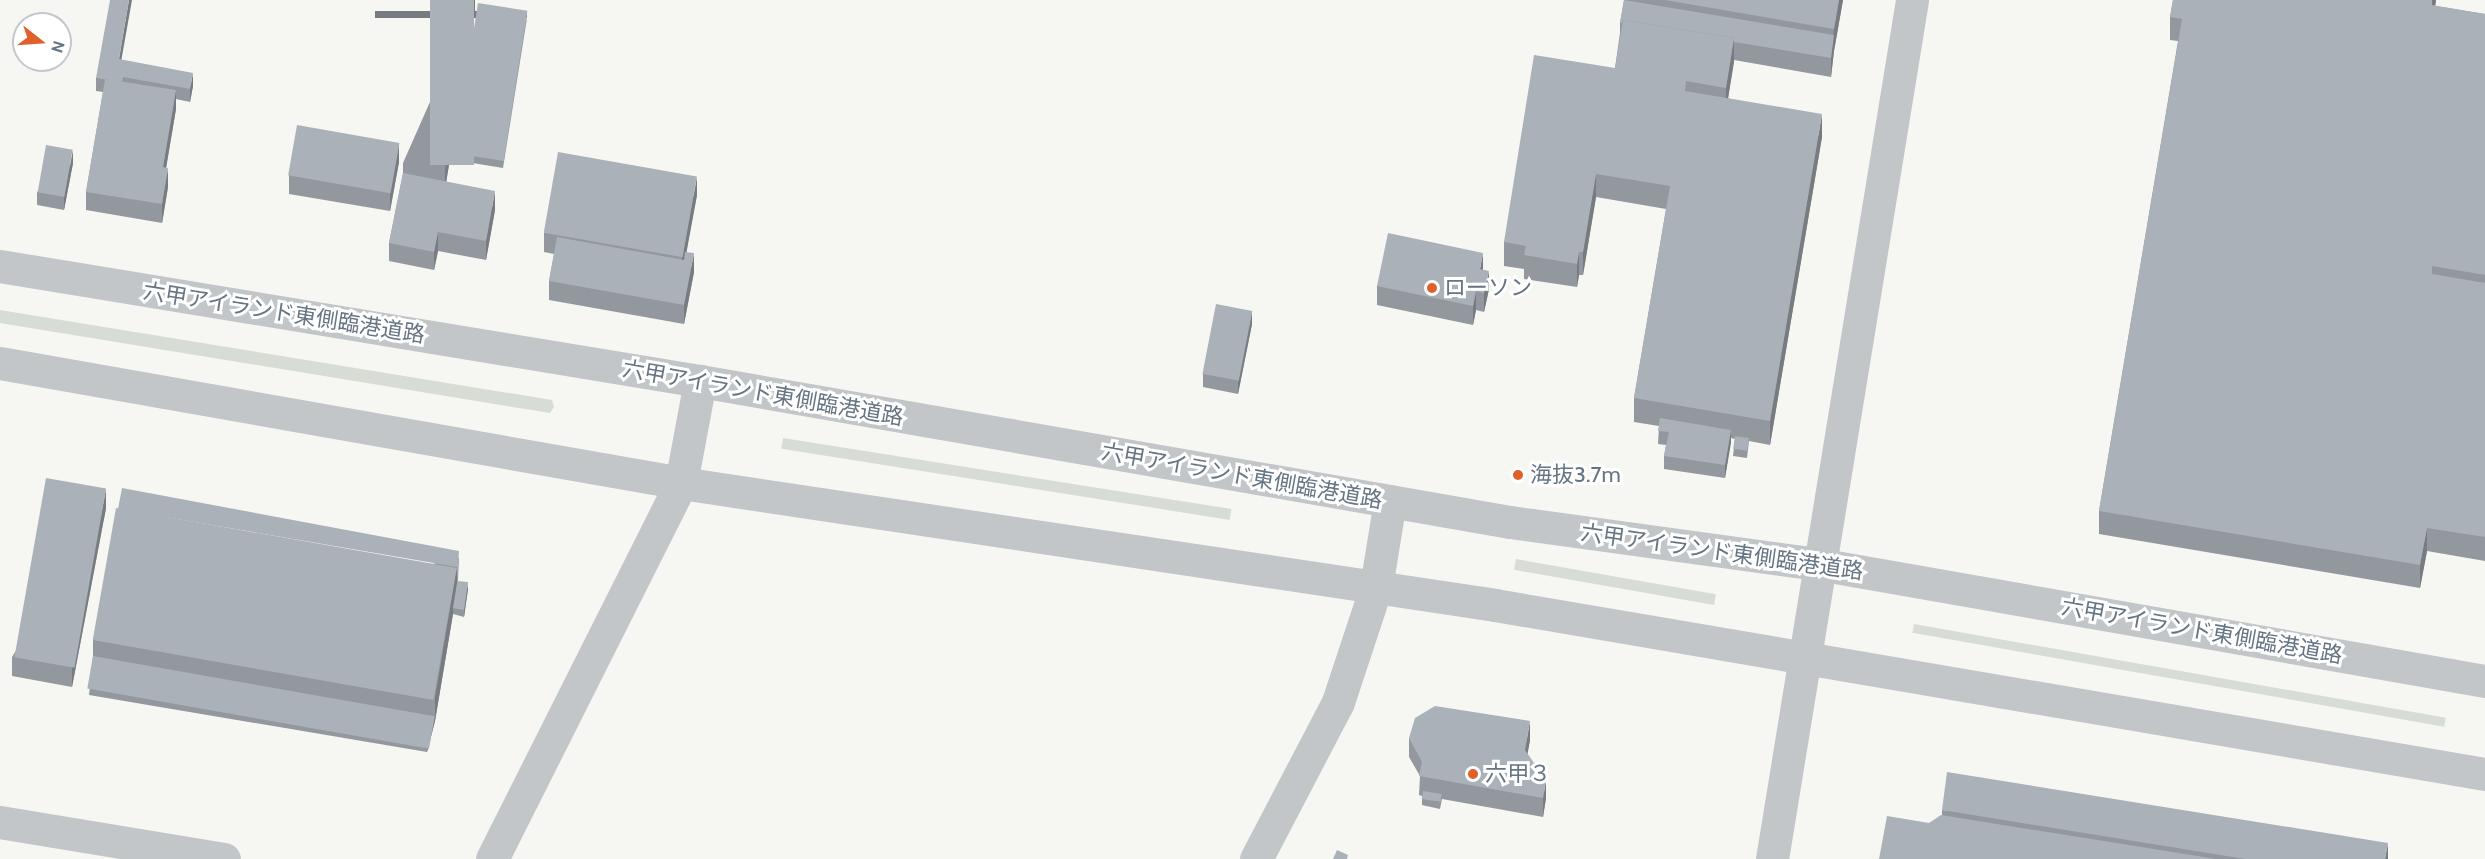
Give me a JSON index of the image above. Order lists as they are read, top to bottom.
{
  "streets": {
    "street": ["六甲アイランド東側臨港道路"]
  },
  "places": ["ローソン", "海抜3.7m", "六甲３"],
  "north": "right"
}
